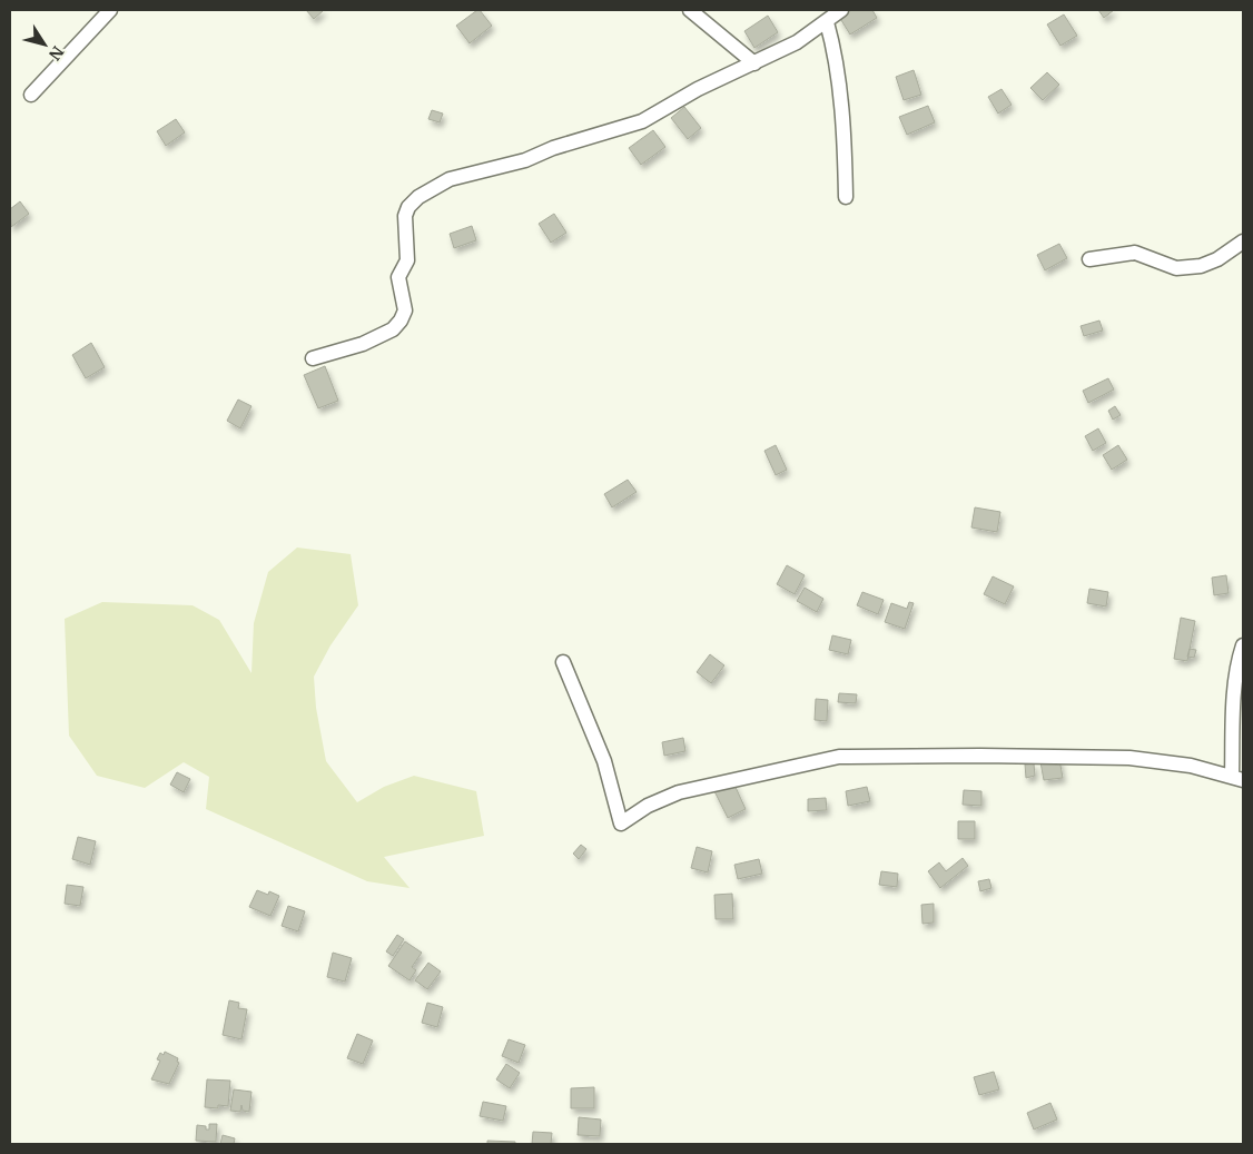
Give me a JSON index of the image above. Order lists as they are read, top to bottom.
{
  "north": "bottom right"
}
